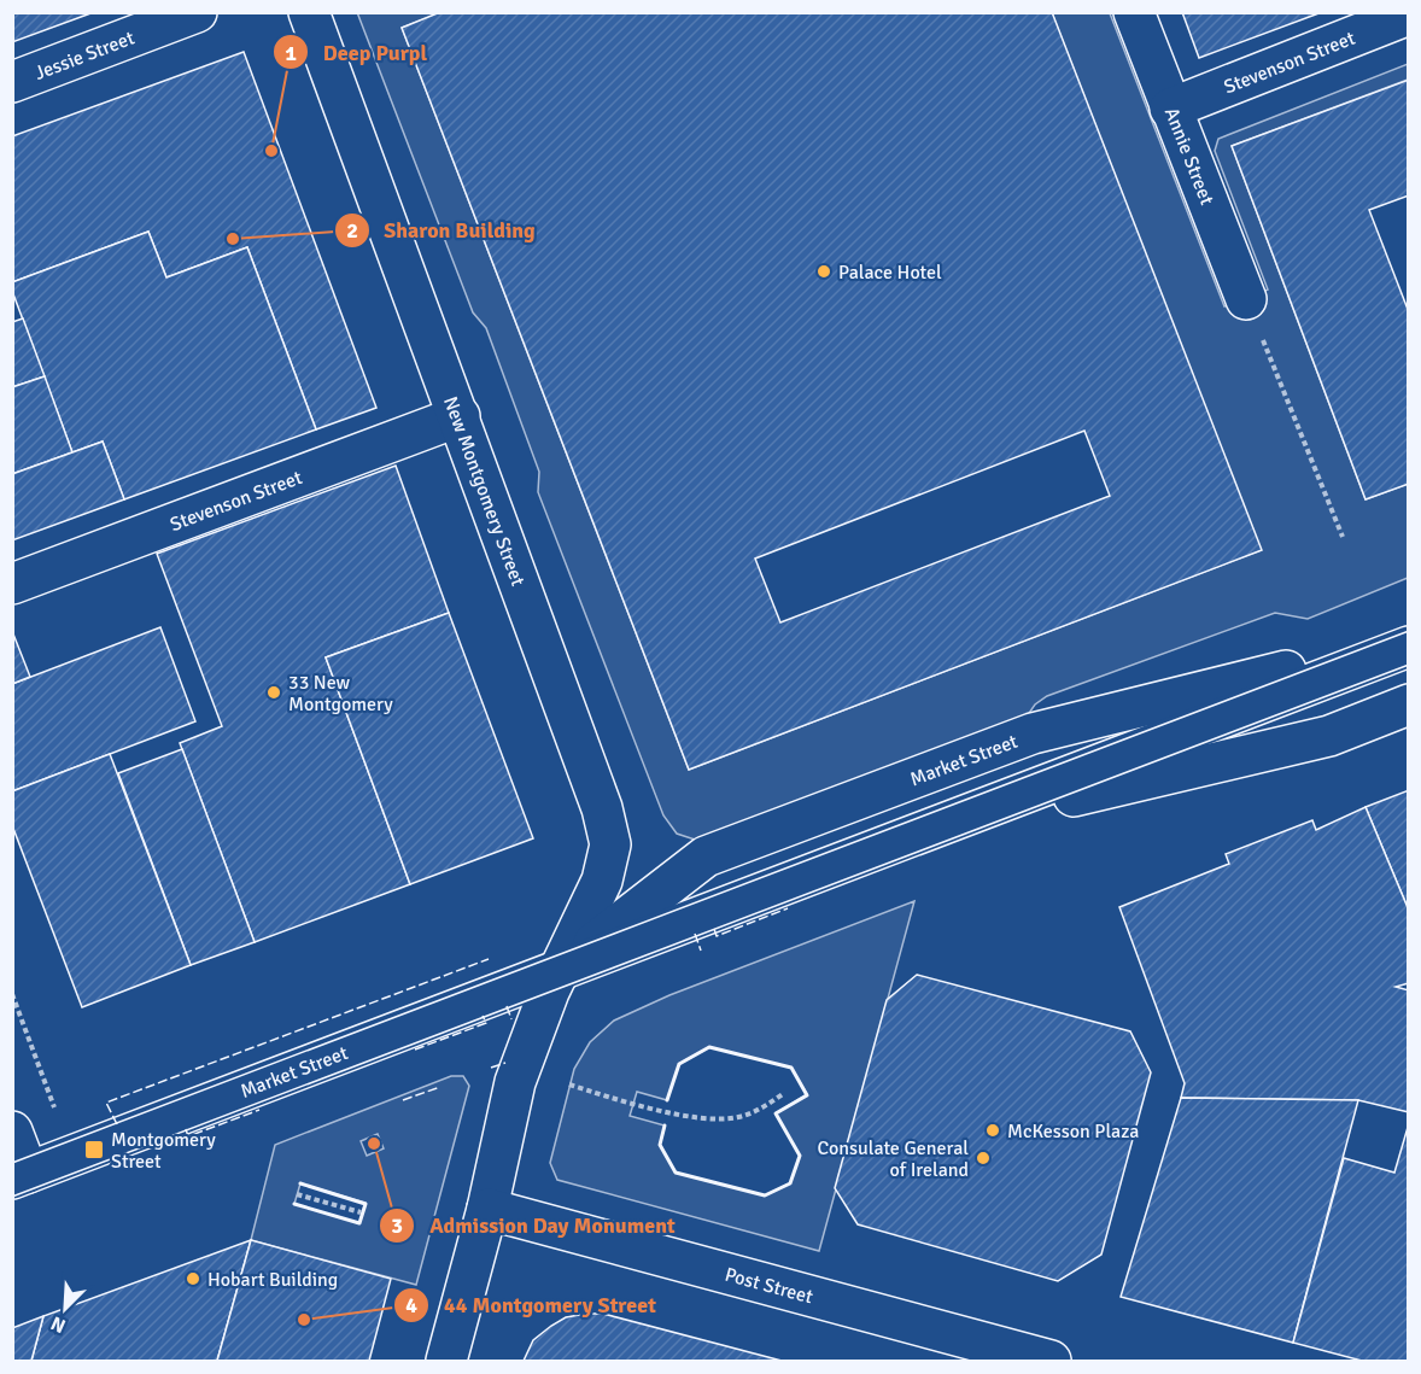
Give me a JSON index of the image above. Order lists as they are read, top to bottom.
{
  "streets": {
    "street": [
      "Jessie Street",
      "Stevenson Street",
      "Annie Street",
      "New Montgomery Street",
      "Market Street",
      "Post Street"
    ]
  },
  "crossings": [
    ["Stevenson Street", "Annie Street"],
    ["Stevenson Street", "New Montgomery Street"],
    ["New Montgomery Street", "Market Street"]
  ],
  "places": {
    "other": [
      "Deep Purpl",
      "Sharon Building",
      "Palace Hotel",
      "33 New Montgomery",
      "McKesson Plaza",
      "Admission Day Monument",
      "Consulate General of Ireland",
      "Hobart Building",
      "44 Montgomery Street"
    ],
    "transit": ["Montgomery Street"]
  },
  "north": "bottom left"
}
